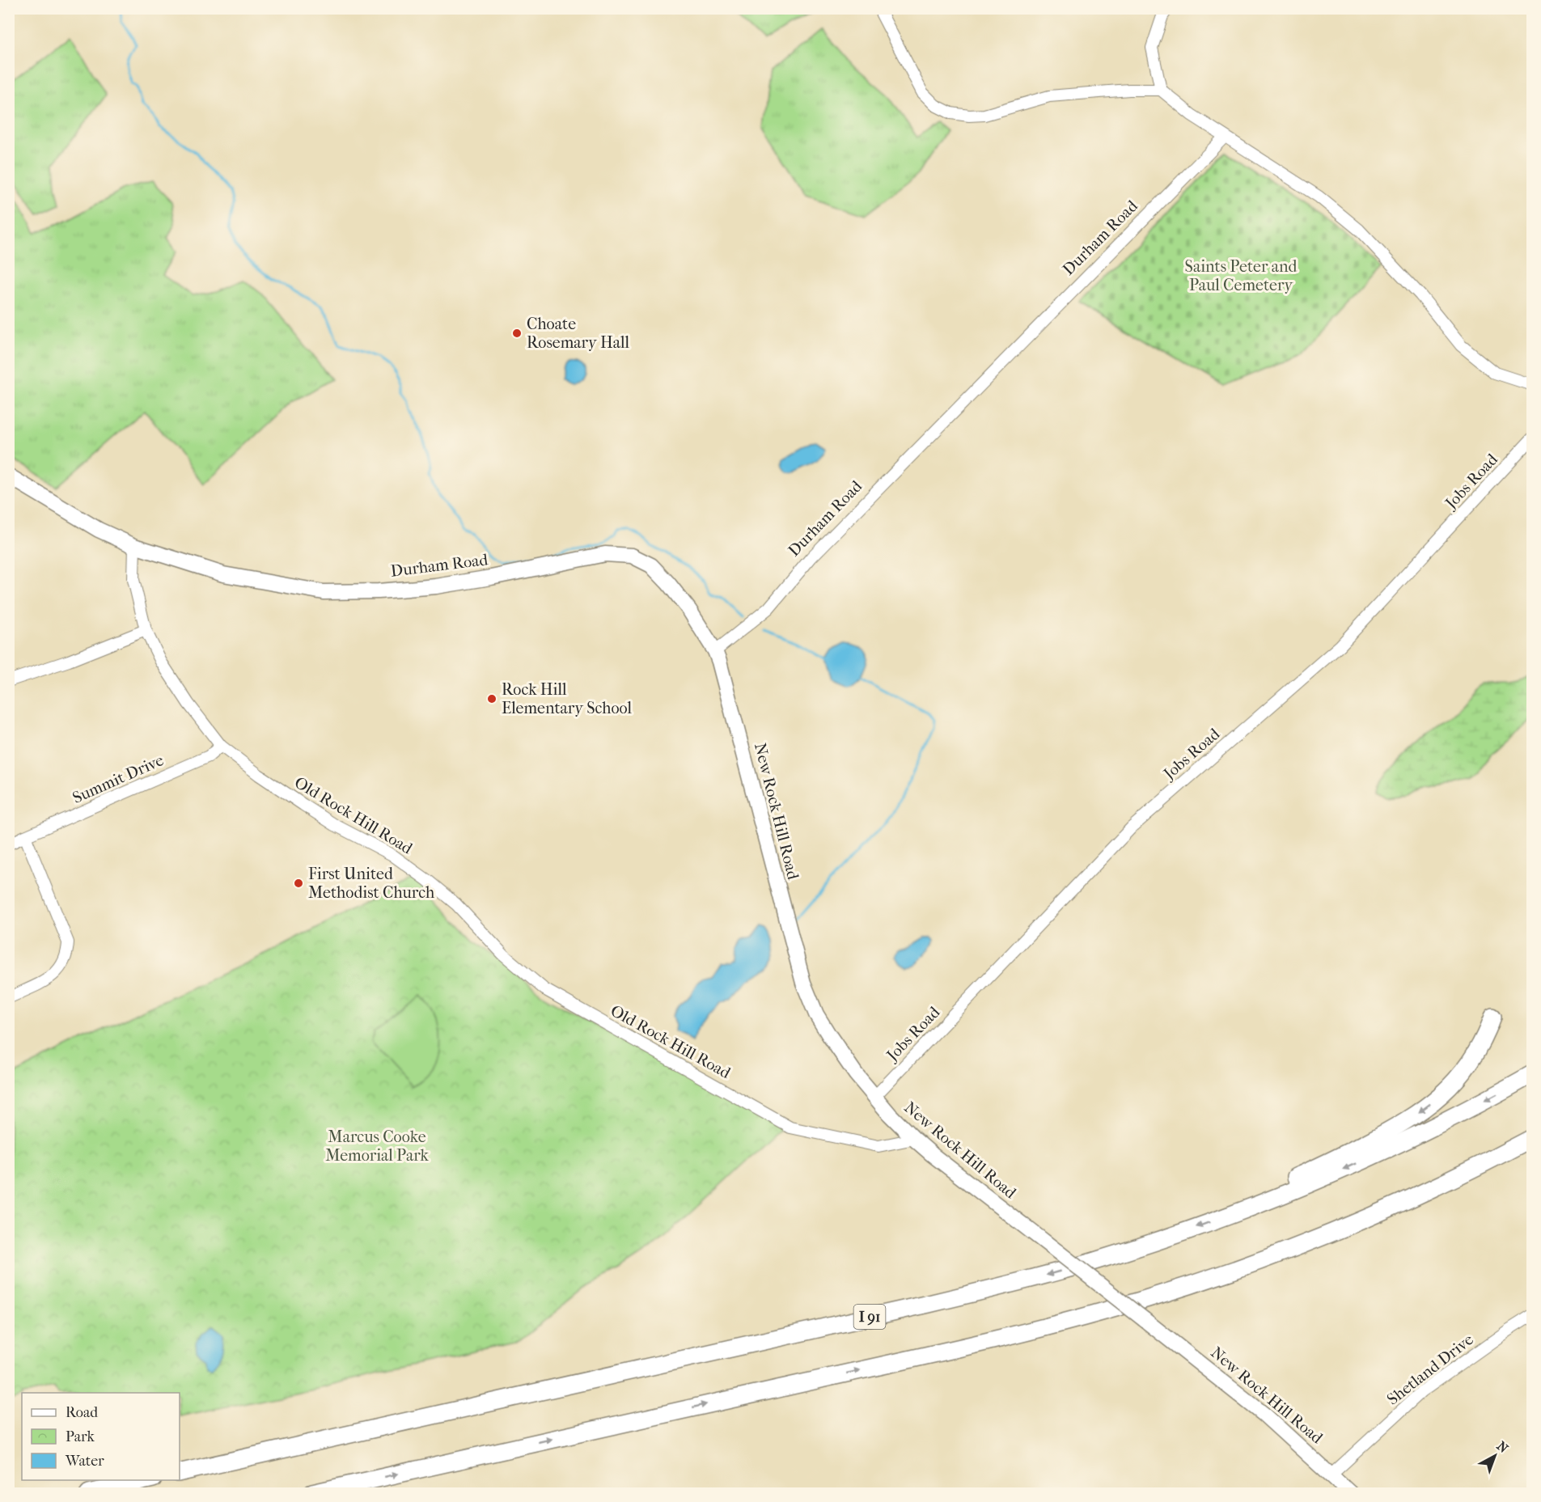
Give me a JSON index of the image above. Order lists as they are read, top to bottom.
{
  "streets": {
    "highway": ["I 91"],
    "main road": ["Durham Road", "New Rock Hill Road"],
    "street": [
      "Jobs Road",
      "Summit Drive",
      "Old Rock Hill Road",
      "Shetland Drive"
    ]
  },
  "crossings": [
    ["Durham Road", "New Rock Hill Road"],
    ["Durham Road", "Old Rock Hill Road"],
    ["Jobs Road", "New Rock Hill Road"],
    ["Summit Drive", "Old Rock Hill Road"],
    ["New Rock Hill Road", "Old Rock Hill Road"],
    ["New Rock Hill Road", "Shetland Drive"]
  ],
  "parks": ["Saints Peter and Paul Cemetery", "Marcus Cooke Memorial Park"],
  "places": ["Choate Rosemary Hall", "Rock Hill Elementary School", "First United Methodist Church"],
  "legend": ["Road", "Park", "Water"],
  "north": "top right"
}
